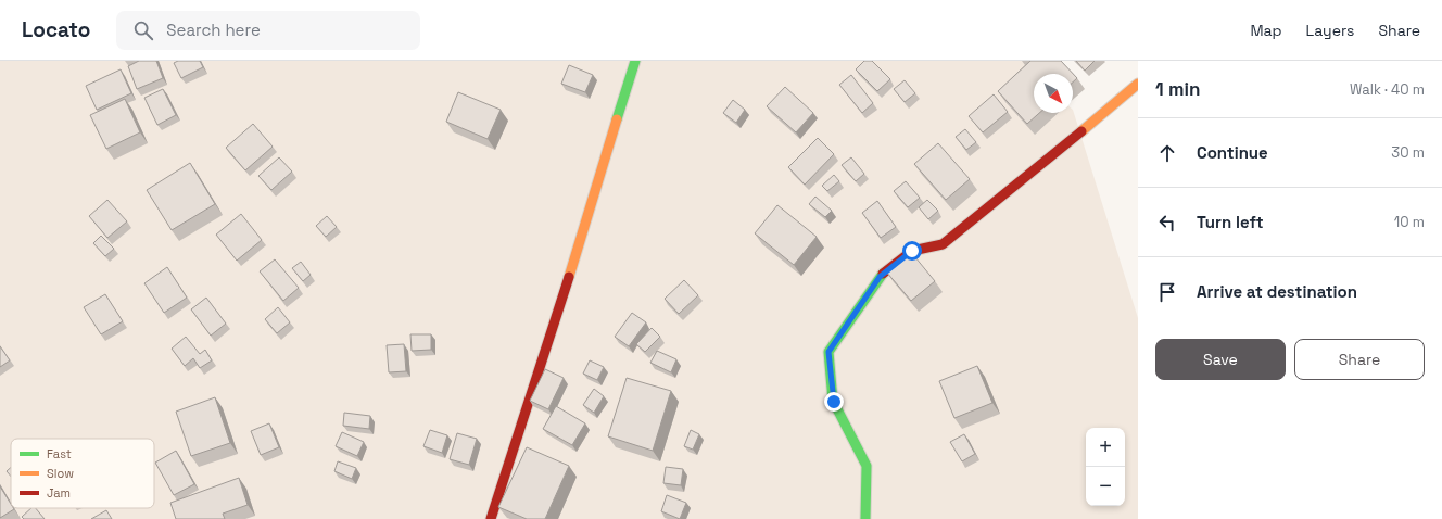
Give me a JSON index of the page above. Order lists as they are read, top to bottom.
{
  "legend": ["Fast", "Slow", "Jam"],
  "north": "bottom right",
  "page": {
    "header": "Locato",
    "search": "Search here",
    "nav": ["Map", "Layers", "Share"],
    "heading": ["1 min", "Walk · 40 m"],
    "list": [
      ["Continue", "30 m"],
      ["Turn left", "10 m"],
      "Arrive at destination"
    ],
    "buttons": ["Save", "Share"],
    "map_buttons": ["+", "−"]
  }
}
